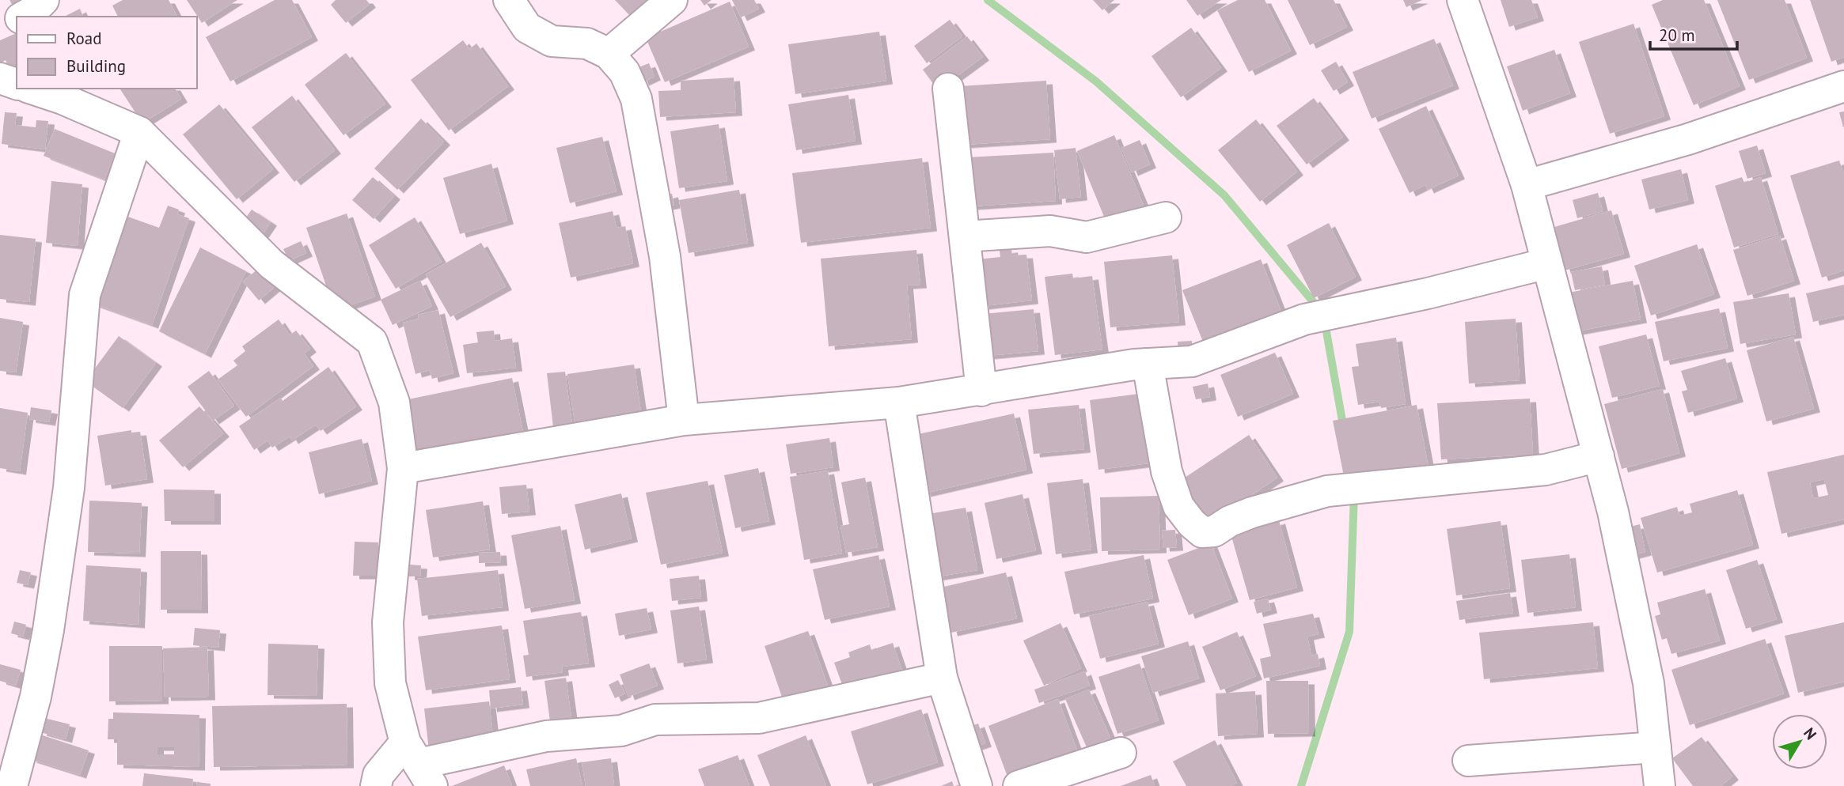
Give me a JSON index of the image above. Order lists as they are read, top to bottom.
{
  "legend": ["Road", "Building"],
  "scale_bar": "20 m",
  "north": "top right"
}
